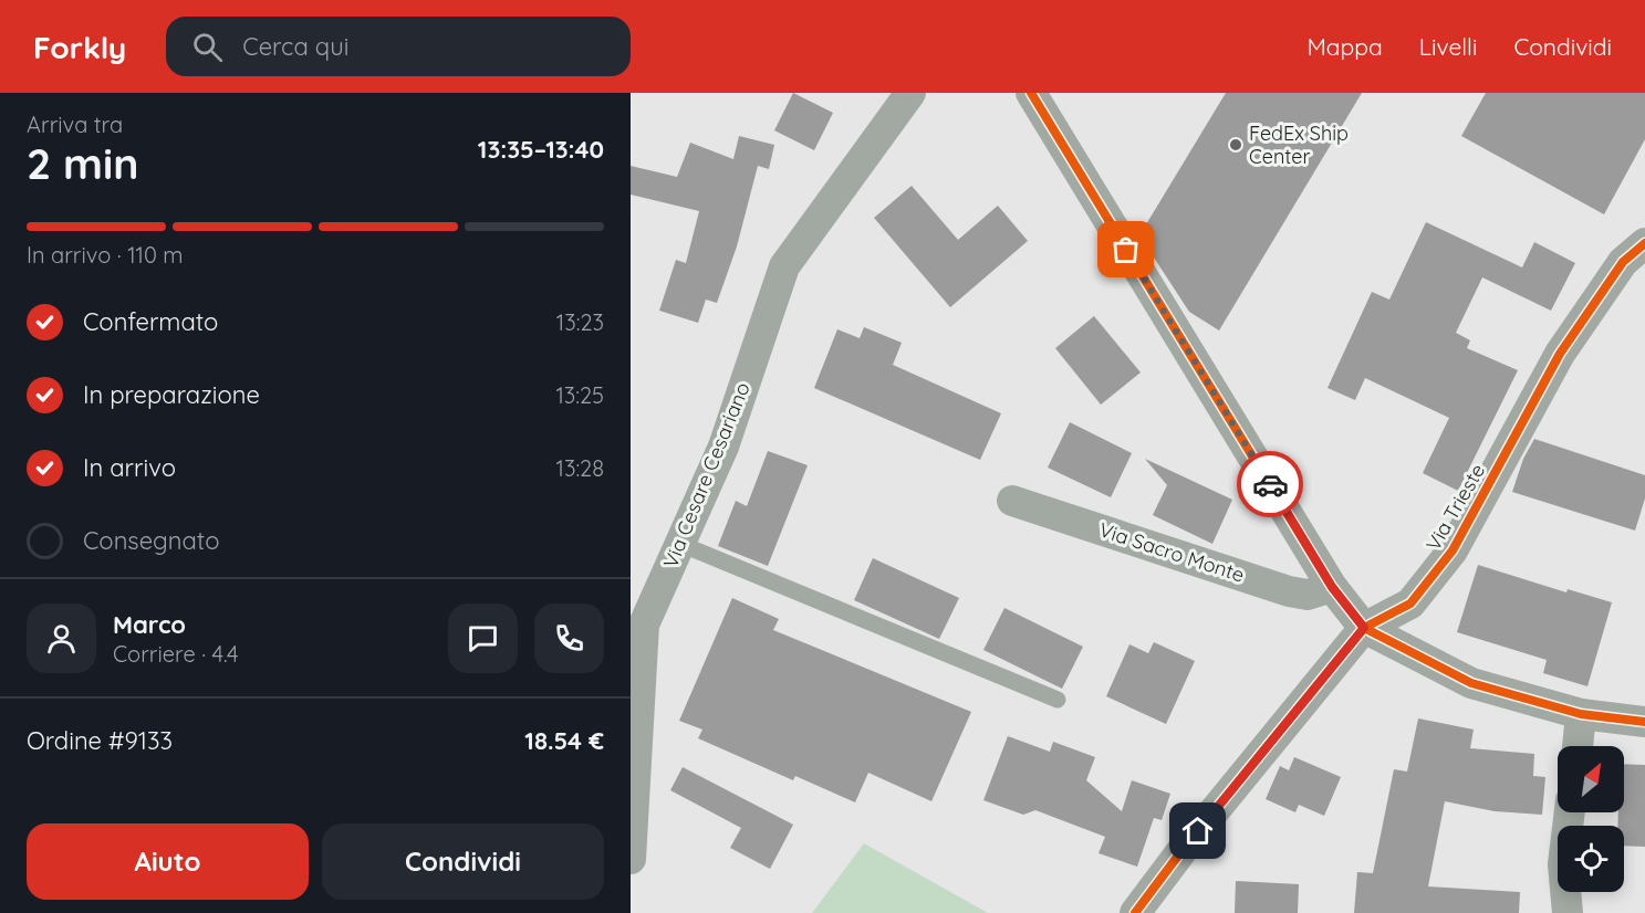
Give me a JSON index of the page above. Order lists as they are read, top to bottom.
{
  "streets": {
    "street": ["Via Cesare Cesariano", "Via Trieste", "Via Sacro Monte"]
  },
  "places": ["FedEx Ship Center"],
  "north": "top right",
  "page": {
    "header": "Forkly",
    "search": "Cerca qui",
    "nav": ["Mappa", "Livelli", "Condividi"],
    "heading": ["2 min", "Arriva tra", "13:35–13:40"],
    "panel": [
      "Marco",
      "Corriere · 4.4",
      "Ordine #9133",
      "18.54 €"
    ],
    "bar": "In arrivo · 110 m",
    "list": [
      ["Confermato", "13:23"],
      ["In preparazione", "13:25"],
      ["In arrivo", "13:28"],
      "Consegnato"
    ],
    "buttons": ["Aiuto", "Condividi"]
  }
}
